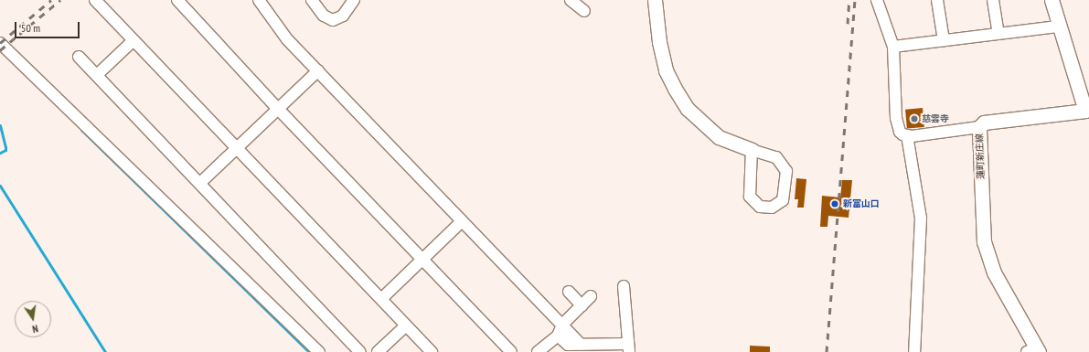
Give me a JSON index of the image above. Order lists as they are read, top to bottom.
{
  "streets": {
    "main road": ["蓮町新庄線"]
  },
  "places": ["慈雲寺", "新富山口"],
  "scale_bar": "50 m",
  "north": "bottom"
}
